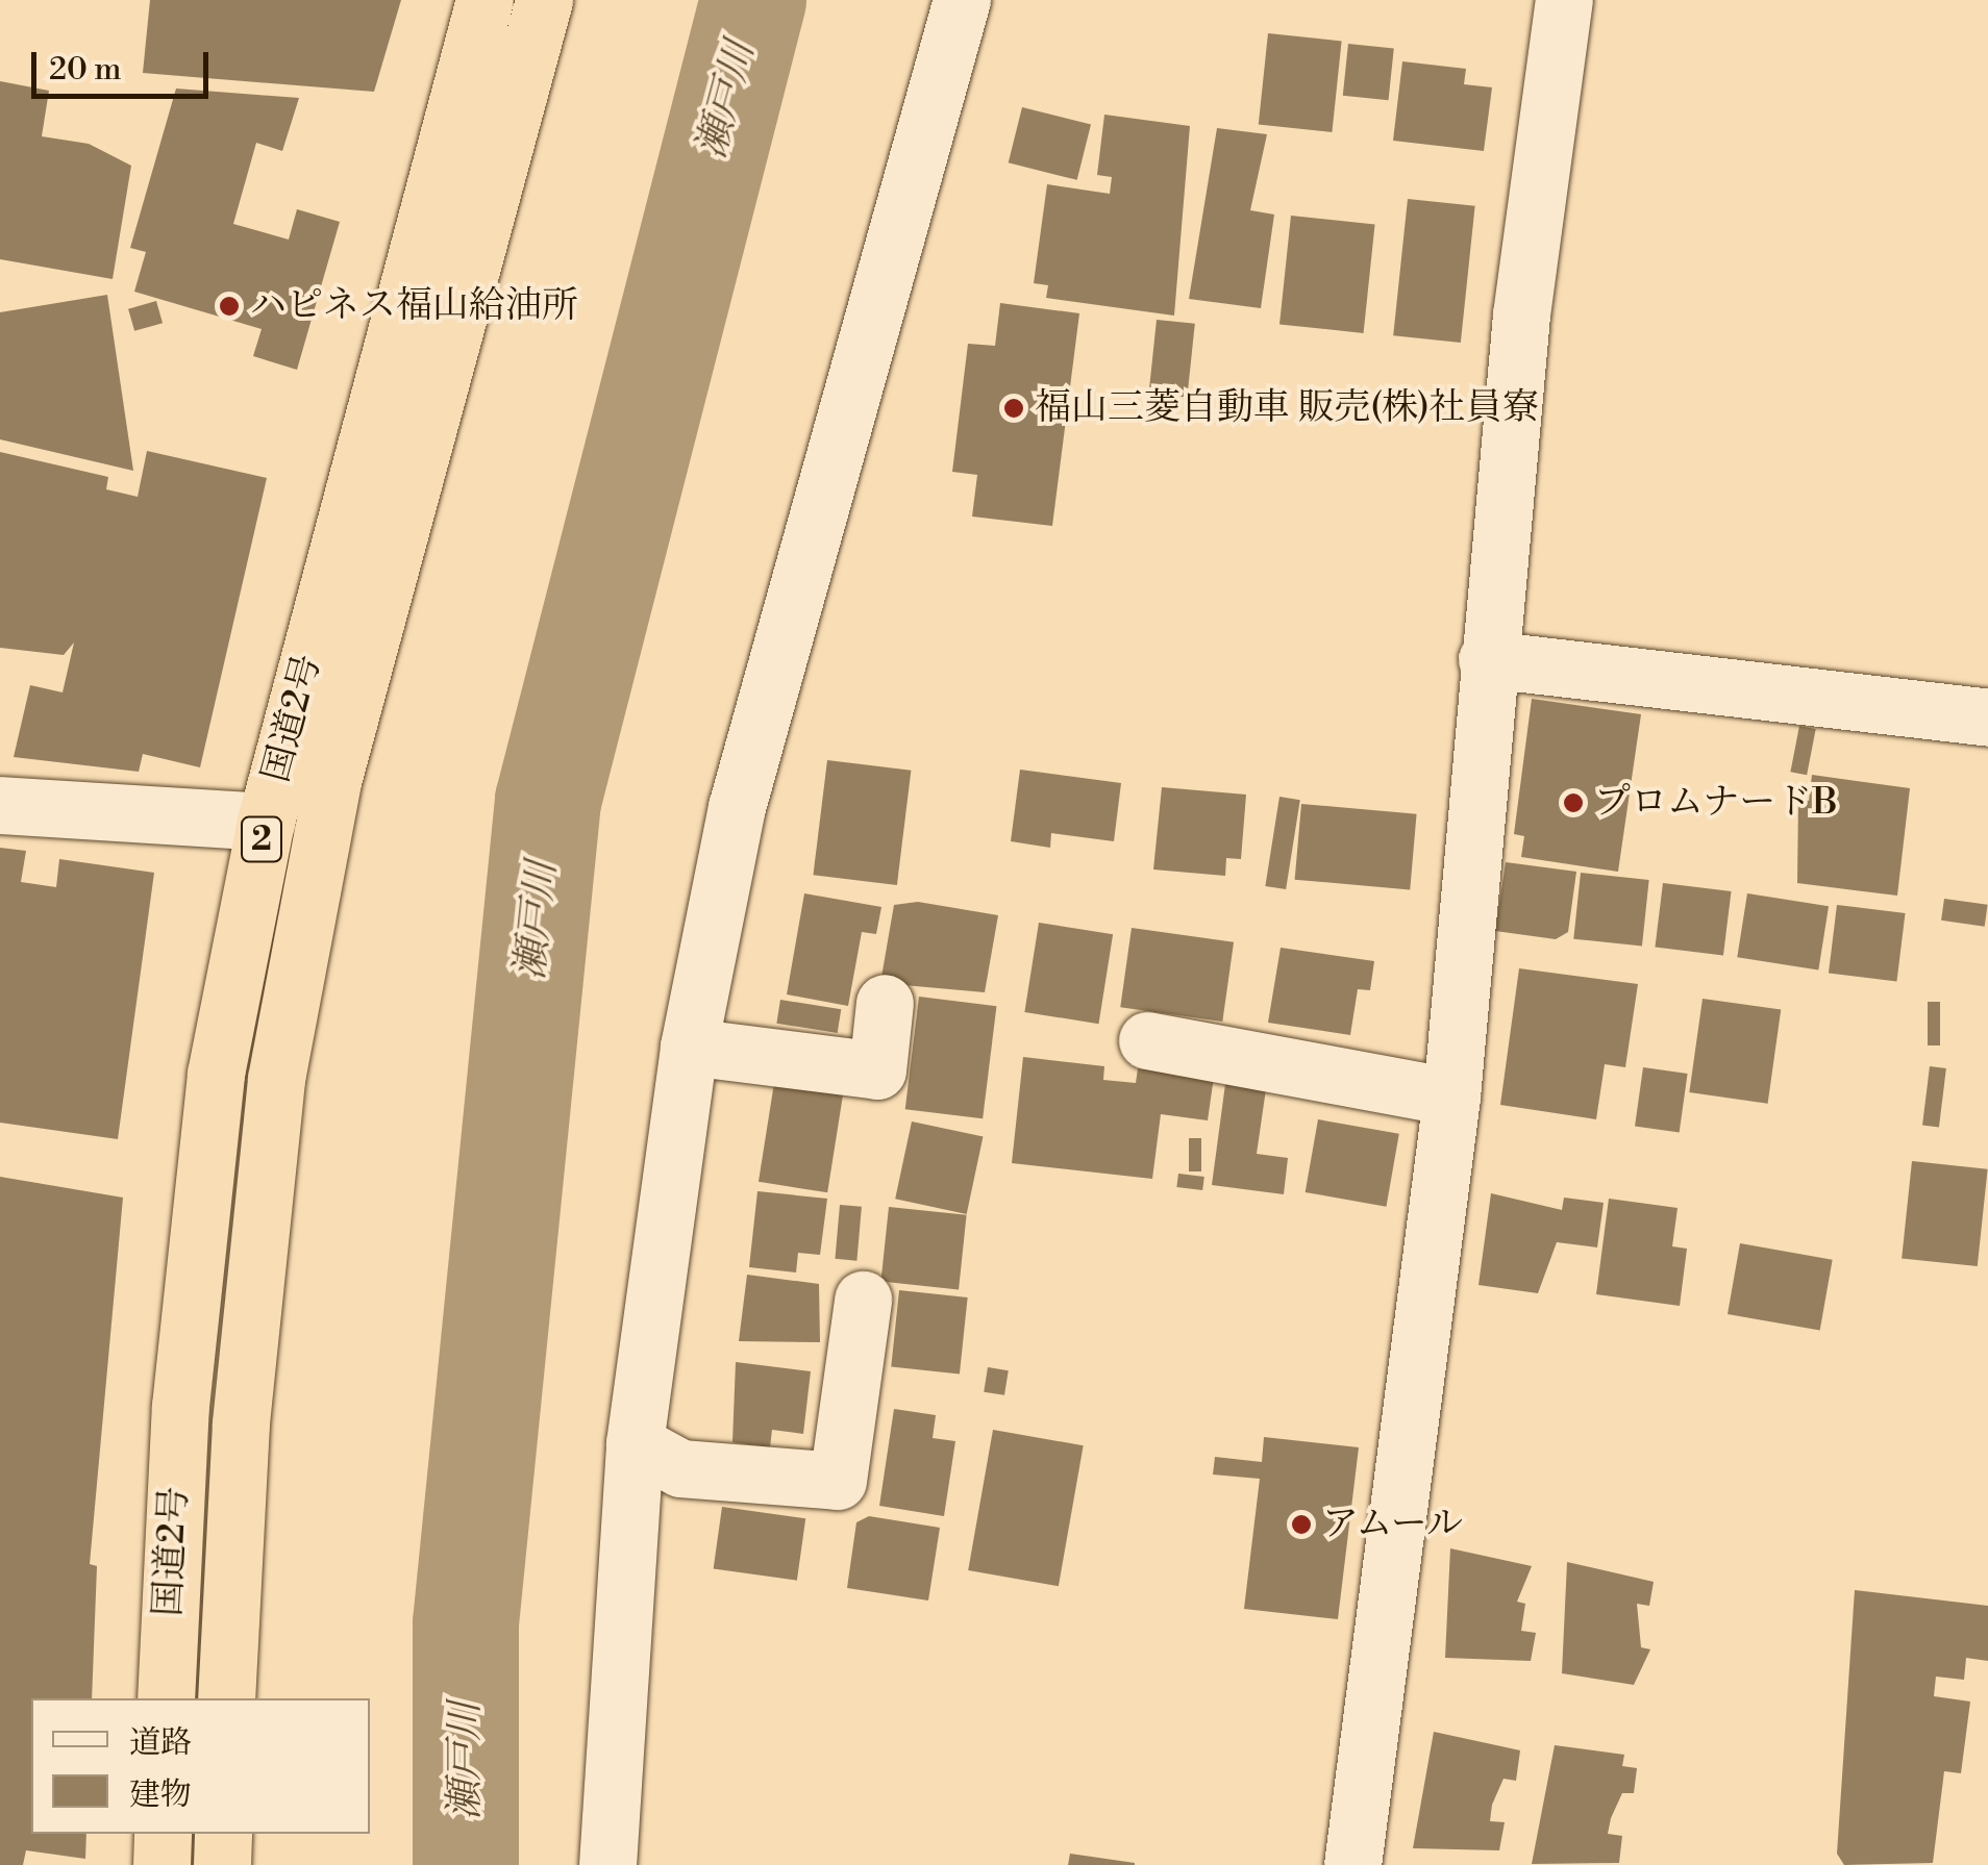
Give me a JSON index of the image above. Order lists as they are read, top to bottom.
{
  "streets": {
    "highway": ["国道2号", "2"]
  },
  "water": ["瀬戸川"],
  "places": [
    "ハピネス福山給油所",
    "福山三菱自動車 販売(株)社員寮",
    "プロムナードB",
    "アムール"
  ],
  "legend": ["道路", "建物"],
  "scale_bar": "20 m"
}
